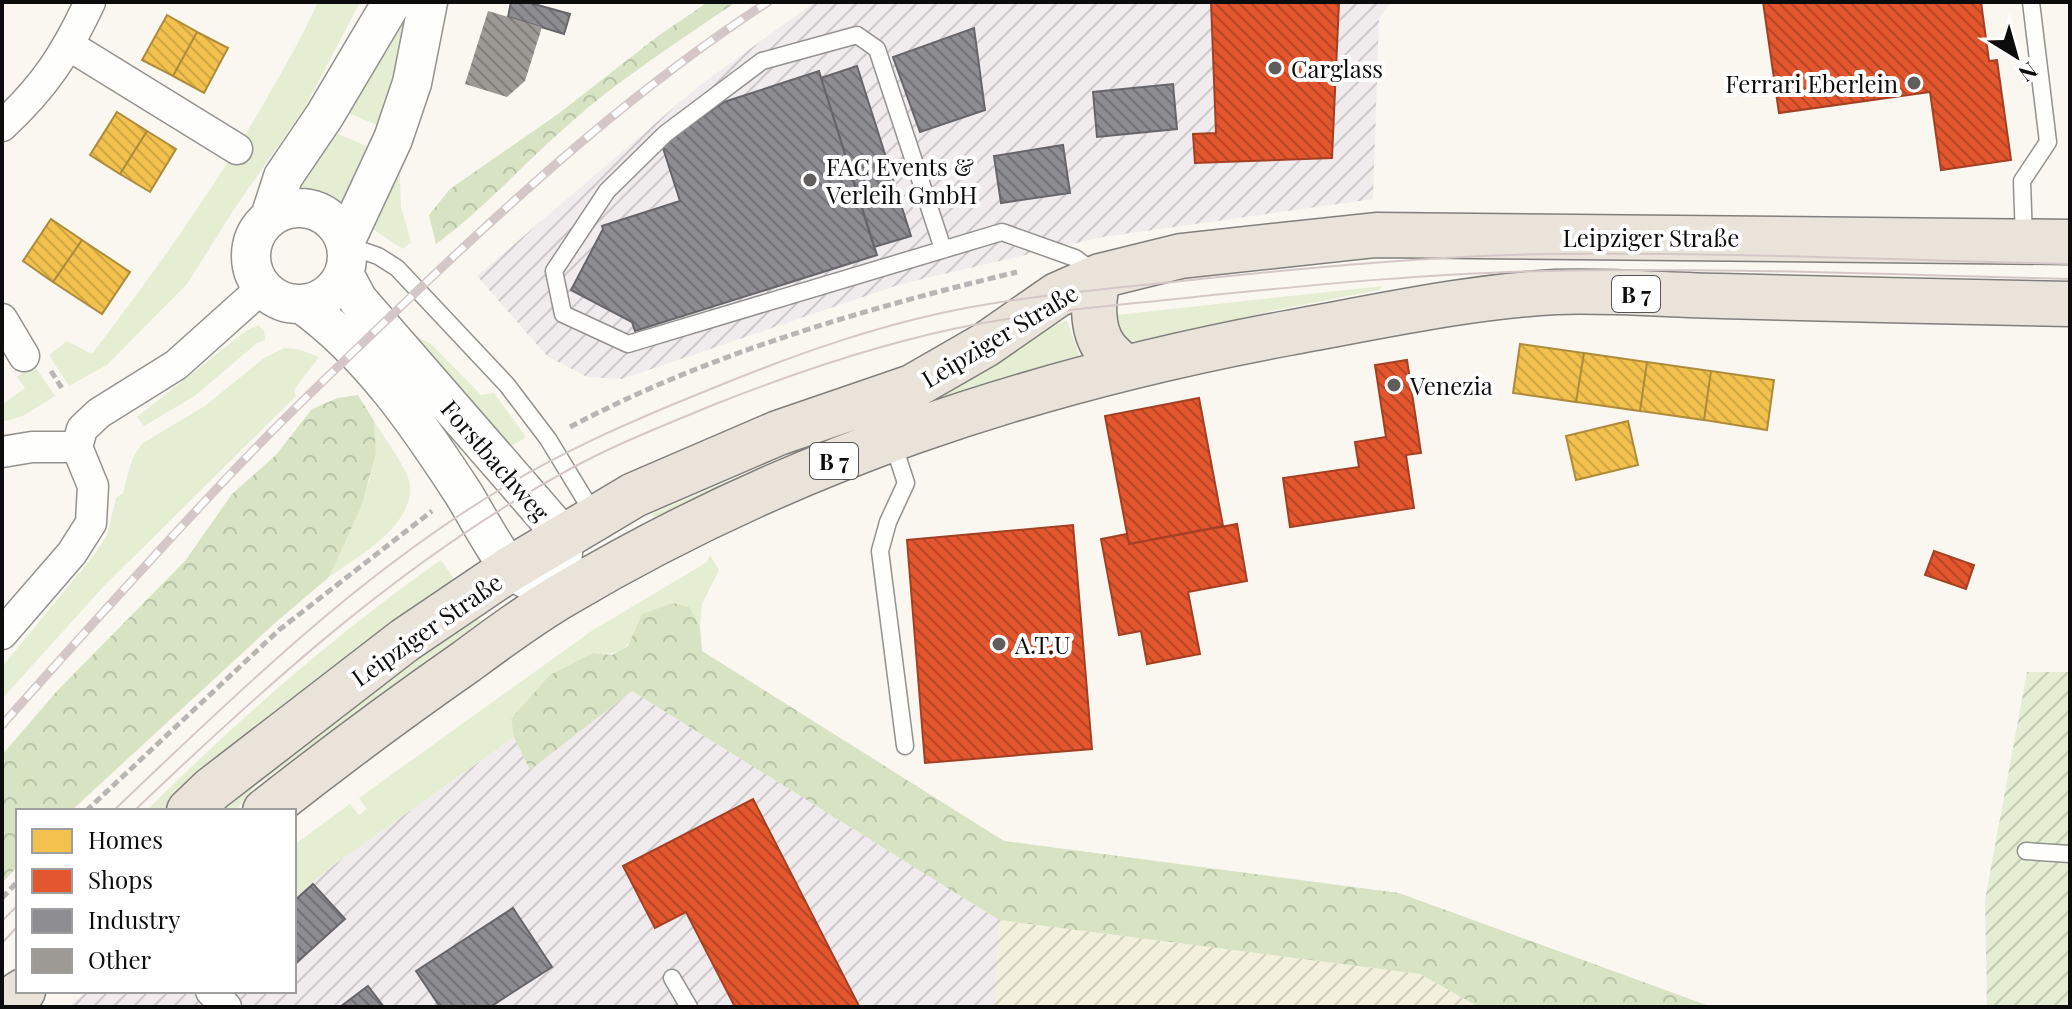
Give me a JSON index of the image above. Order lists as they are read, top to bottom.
{
  "streets": {
    "main road": ["Leipziger Straße", "B 7"],
    "street": ["Forstbachweg"]
  },
  "crossings": [
    ["Leipziger Straße", "Forstbachweg"]
  ],
  "places": [
    "Carglass",
    "Ferrari Eberlein",
    "FAC Events & Verleih GmbH",
    "Venezia",
    "A.T.U"
  ],
  "legend": [
    "Homes",
    "Shops",
    "Industry",
    "Other"
  ],
  "north": "bottom right"
}
